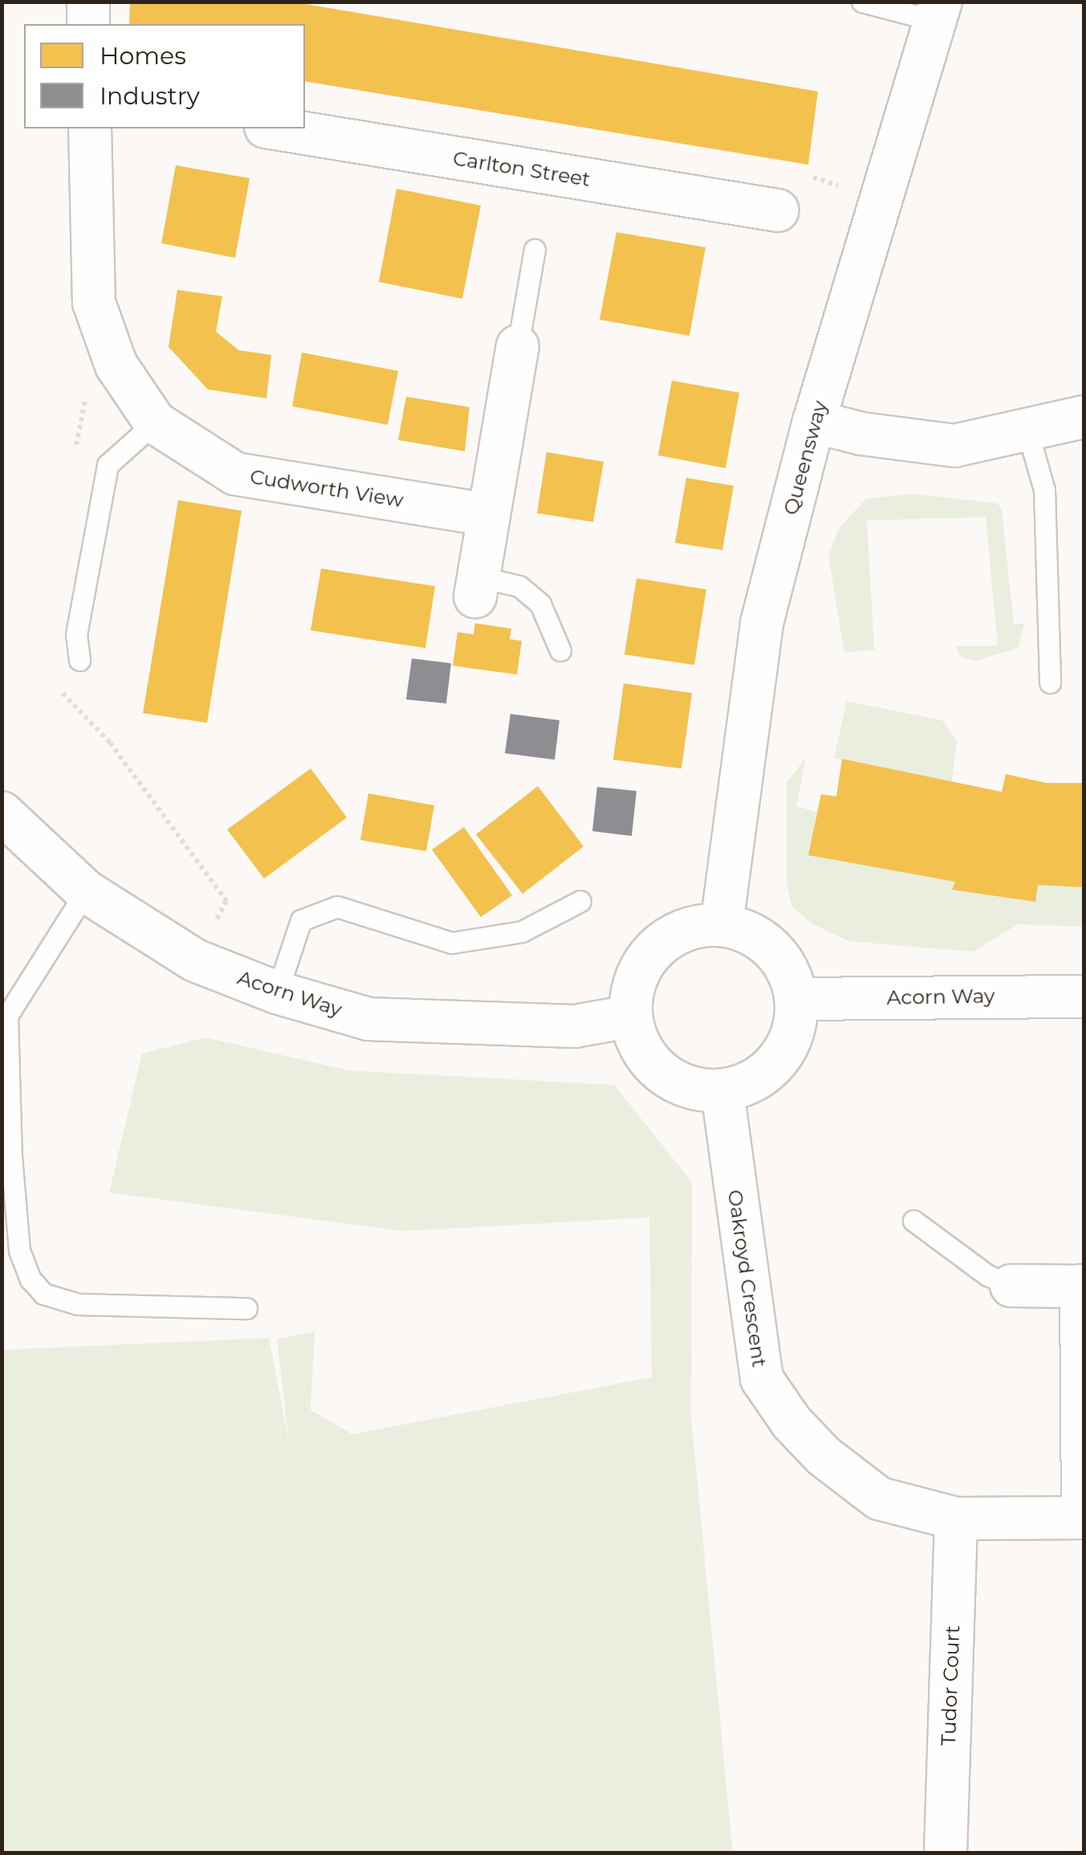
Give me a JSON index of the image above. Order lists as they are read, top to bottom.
{
  "streets": {
    "street": [
      "Carlton Street",
      "Queensway",
      "Cudworth View",
      "Acorn Way",
      "Oakroyd Crescent",
      "Tudor Court"
    ]
  },
  "crossings": [
    ["Queensway", "Acorn Way"],
    ["Queensway", "Oakroyd Crescent"],
    ["Acorn Way", "Oakroyd Crescent"],
    ["Oakroyd Crescent", "Tudor Court"]
  ],
  "legend": ["Homes", "Industry"]
}
